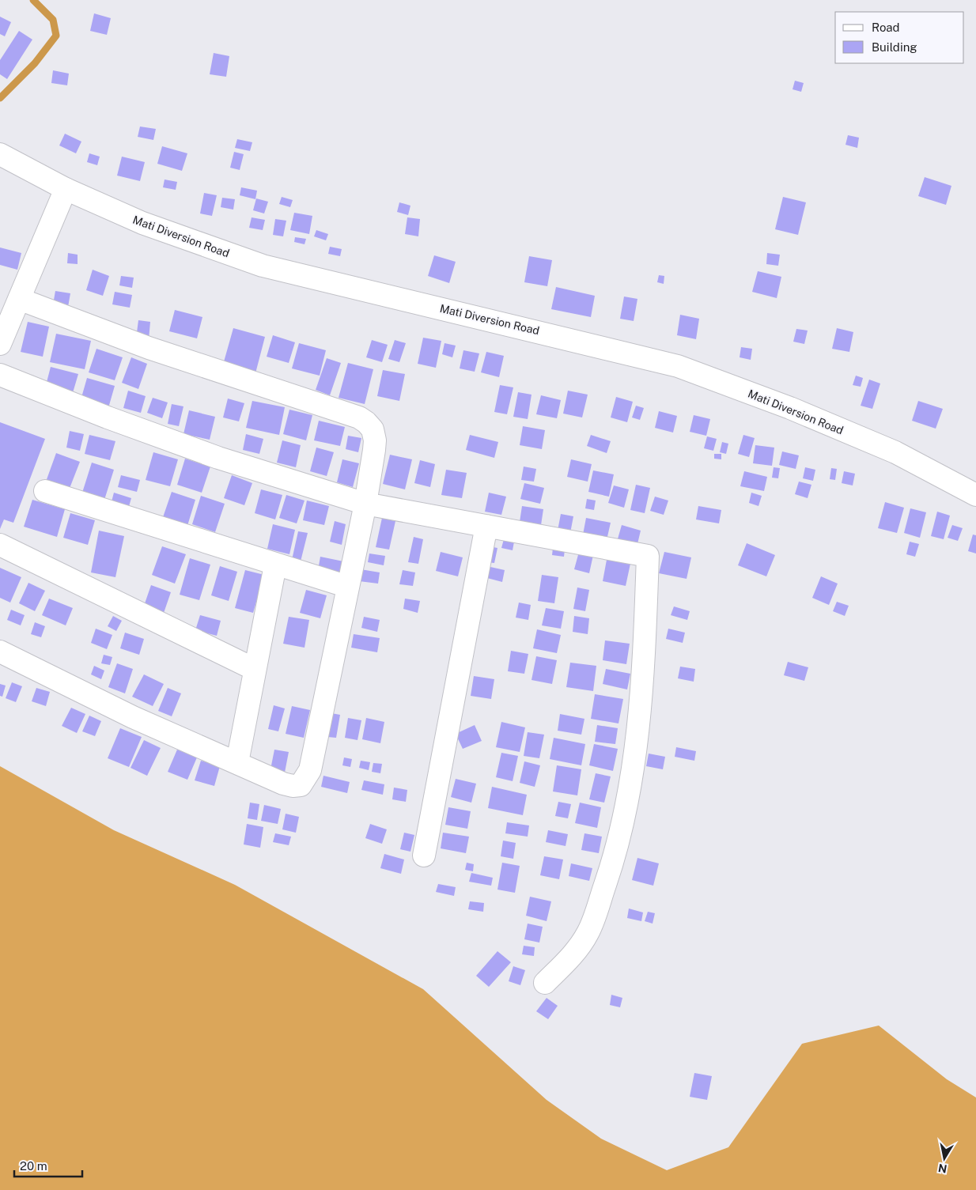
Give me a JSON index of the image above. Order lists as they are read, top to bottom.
{
  "streets": {
    "main road": ["Mati Diversion Road"]
  },
  "legend": ["Road", "Building"],
  "scale_bar": "20 m",
  "north": "bottom"
}
